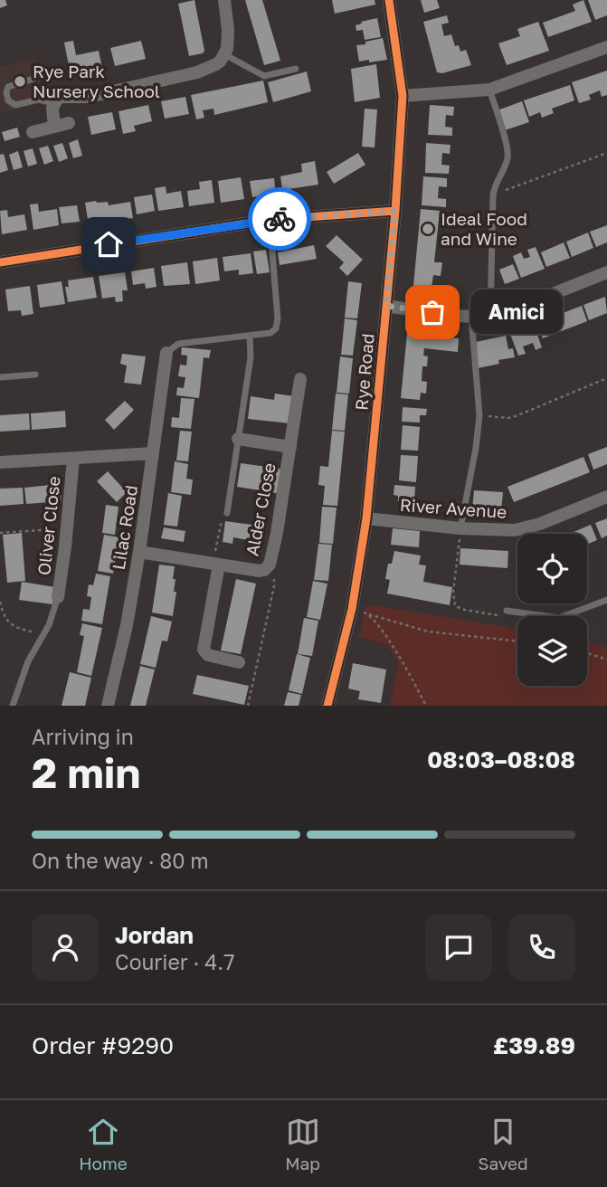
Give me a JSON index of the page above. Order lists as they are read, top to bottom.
{
  "streets": {
    "street": [
      "Rye Road",
      "River Avenue",
      "Alder Close",
      "Oliver Close",
      "Lilac Road"
    ]
  },
  "crossings": [
    ["Rye Road", "River Avenue"],
    ["Alder Close", "Lilac Road"]
  ],
  "places": ["Rye Park Nursery School", "Ideal Food and Wine", "Amici"],
  "page": {
    "bubble": "Amici",
    "heading": ["2 min", "Arriving in", "08:03–08:08"],
    "panel": [
      "Jordan",
      "Courier · 4.7",
      "Order #9290",
      "£39.89"
    ],
    "bar": "On the way · 80 m",
    "tabs": ["Home", "Map", "Saved"]
  }
}
